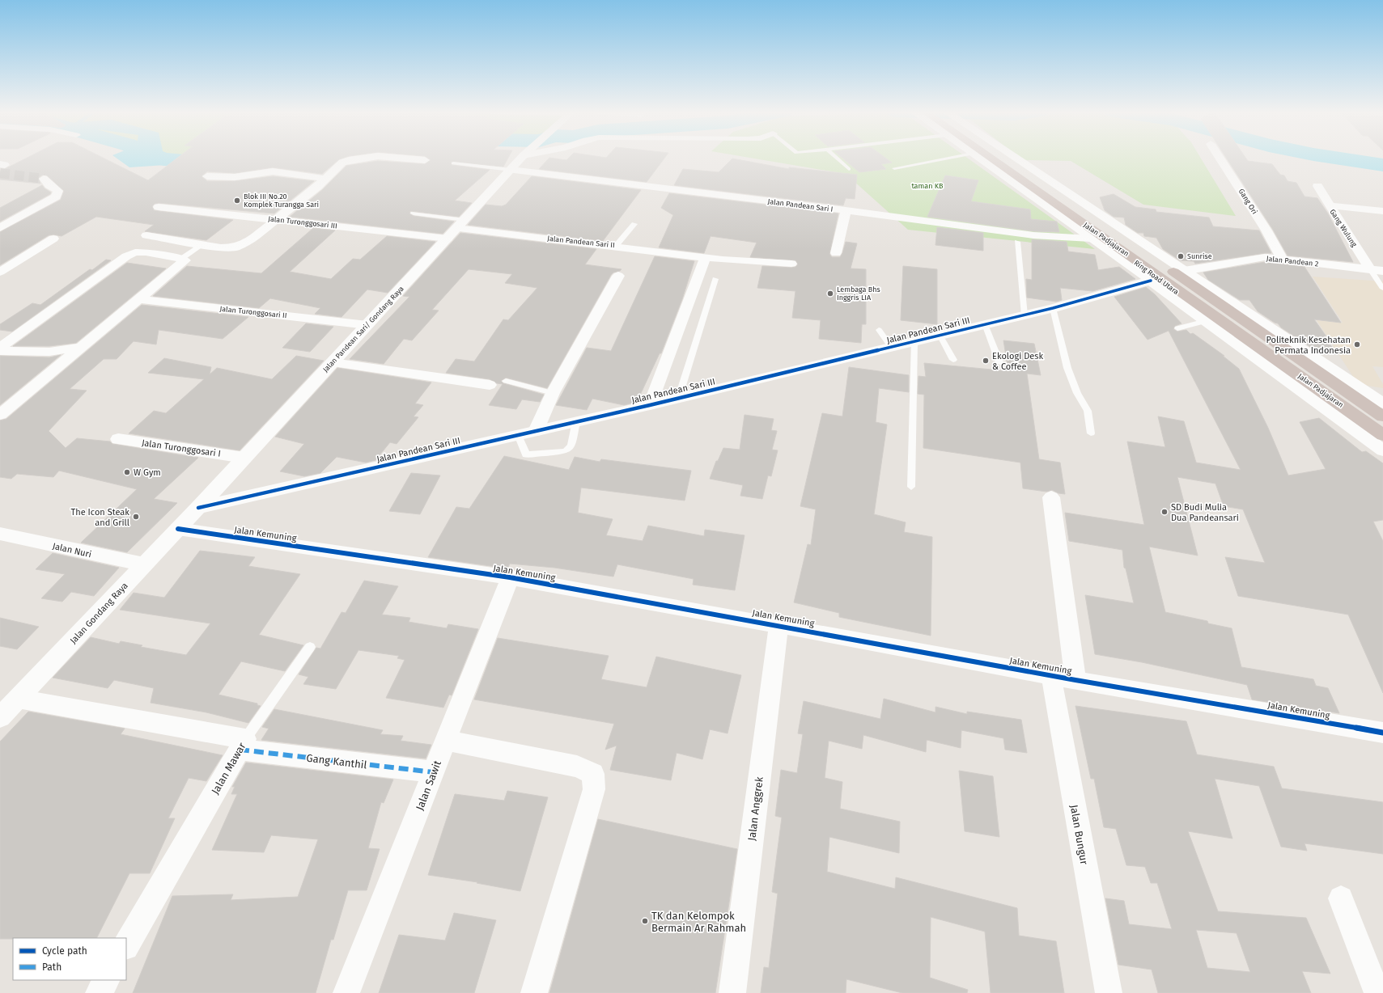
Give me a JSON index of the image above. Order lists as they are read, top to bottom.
{
  "streets": {
    "highway": ["Jalan Padjajaran"],
    "street": [
      "Gang Ori",
      "Jalan Pandean Sari I",
      "Jalan Turonggosari III",
      "Gang Wulung",
      "Jalan Pandean Sari II",
      "Jalan Pandean 2",
      "Ring Road Utara",
      "Jalan Turonggosari II",
      "Jalan Pandean Sari/ Gondang Raya",
      "Jalan Pandean Sari III",
      "Jalan Turonggosari I",
      "Jalan Kemuning",
      "Jalan Nuri",
      "Jalan Gondang Raya",
      "Gang Kanthil",
      "Jalan Mawar",
      "Jalan Sawit",
      "Jalan Anggrek",
      "Jalan Bungur"
    ]
  },
  "crossings": [
    ["Gang Ori", "Jalan Pandean 2"],
    ["Jalan Pandean Sari I", "Ring Road Utara"],
    ["Jalan Pandean Sari I", "Jalan Pandean Sari/ Gondang Raya"],
    ["Jalan Turonggosari III", "Jalan Pandean Sari II"],
    ["Jalan Turonggosari III", "Jalan Pandean Sari/ Gondang Raya"],
    ["Gang Wulung", "Jalan Pandean 2"],
    ["Jalan Pandean Sari II", "Jalan Pandean Sari/ Gondang Raya"],
    ["Ring Road Utara", "Jalan Pandean Sari III"],
    ["Jalan Turonggosari II", "Jalan Pandean Sari/ Gondang Raya"],
    ["Jalan Pandean Sari/ Gondang Raya", "Jalan Pandean Sari III"],
    ["Jalan Pandean Sari/ Gondang Raya", "Jalan Turonggosari I"],
    ["Jalan Pandean Sari/ Gondang Raya", "Jalan Gondang Raya"],
    ["Jalan Pandean Sari III", "Jalan Gondang Raya"],
    ["Jalan Kemuning", "Jalan Gondang Raya"],
    ["Jalan Kemuning", "Jalan Sawit"],
    ["Jalan Kemuning", "Jalan Anggrek"],
    ["Jalan Kemuning", "Jalan Bungur"],
    ["Jalan Nuri", "Jalan Gondang Raya"],
    ["Jalan Gondang Raya", "Jalan Mawar"],
    ["Gang Kanthil", "Jalan Mawar"],
    ["Gang Kanthil", "Jalan Sawit"]
  ],
  "parks": ["taman KB"],
  "places": [
    "Blok III No.20 Komplek Turangga Sari",
    "Sunrise",
    "Lembaga Bhs Inggris LIA",
    "Politeknik Kesehatan Permata Indonesia",
    "Ekologi Desk & Coffee",
    "W Gym",
    "SD Budi Mulia Dua Pandeansari",
    "The Icon Steak and Grill",
    "TK dan Kelompok Bermain Ar Rahmah"
  ],
  "legend": ["Cycle path", "Path"]
}
